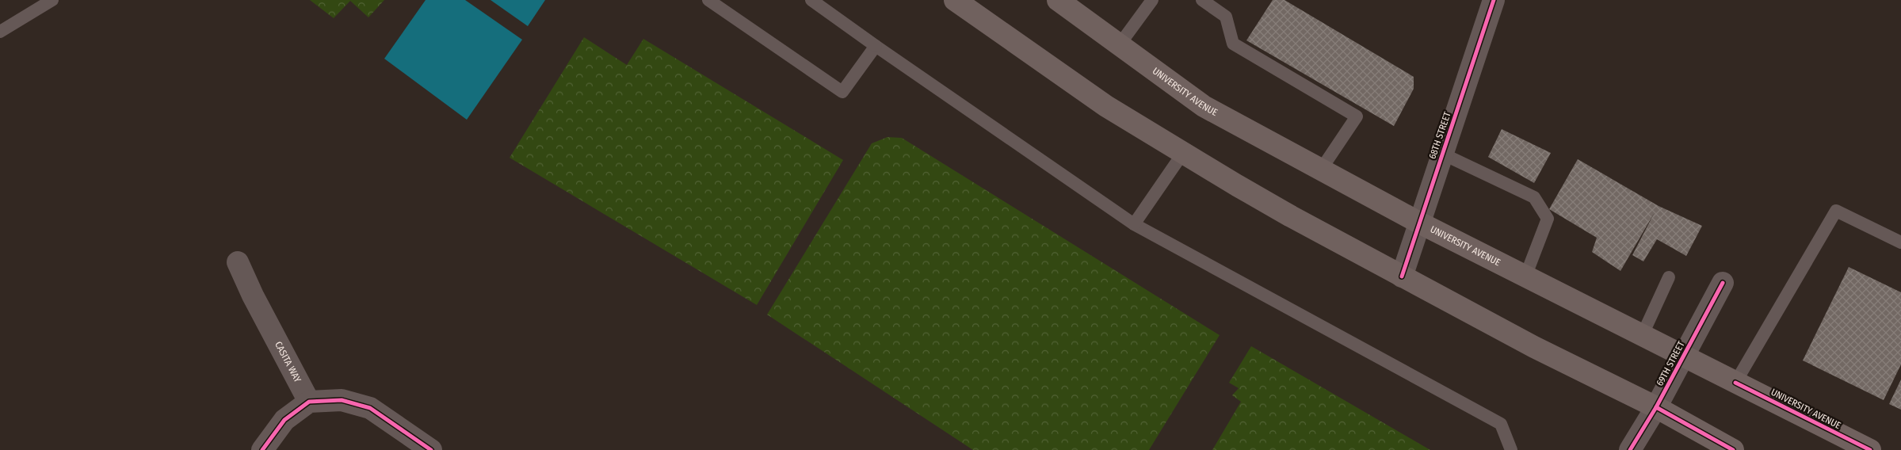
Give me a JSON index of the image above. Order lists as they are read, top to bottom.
{
  "streets": {
    "main road": ["UNIVERSITY AVENUE"],
    "street": ["68TH STREET", "CASITA WAY", "69TH STREET"]
  },
  "crossings": [
    ["UNIVERSITY AVENUE", "68TH STREET"],
    ["UNIVERSITY AVENUE", "69TH STREET"]
  ]
}
